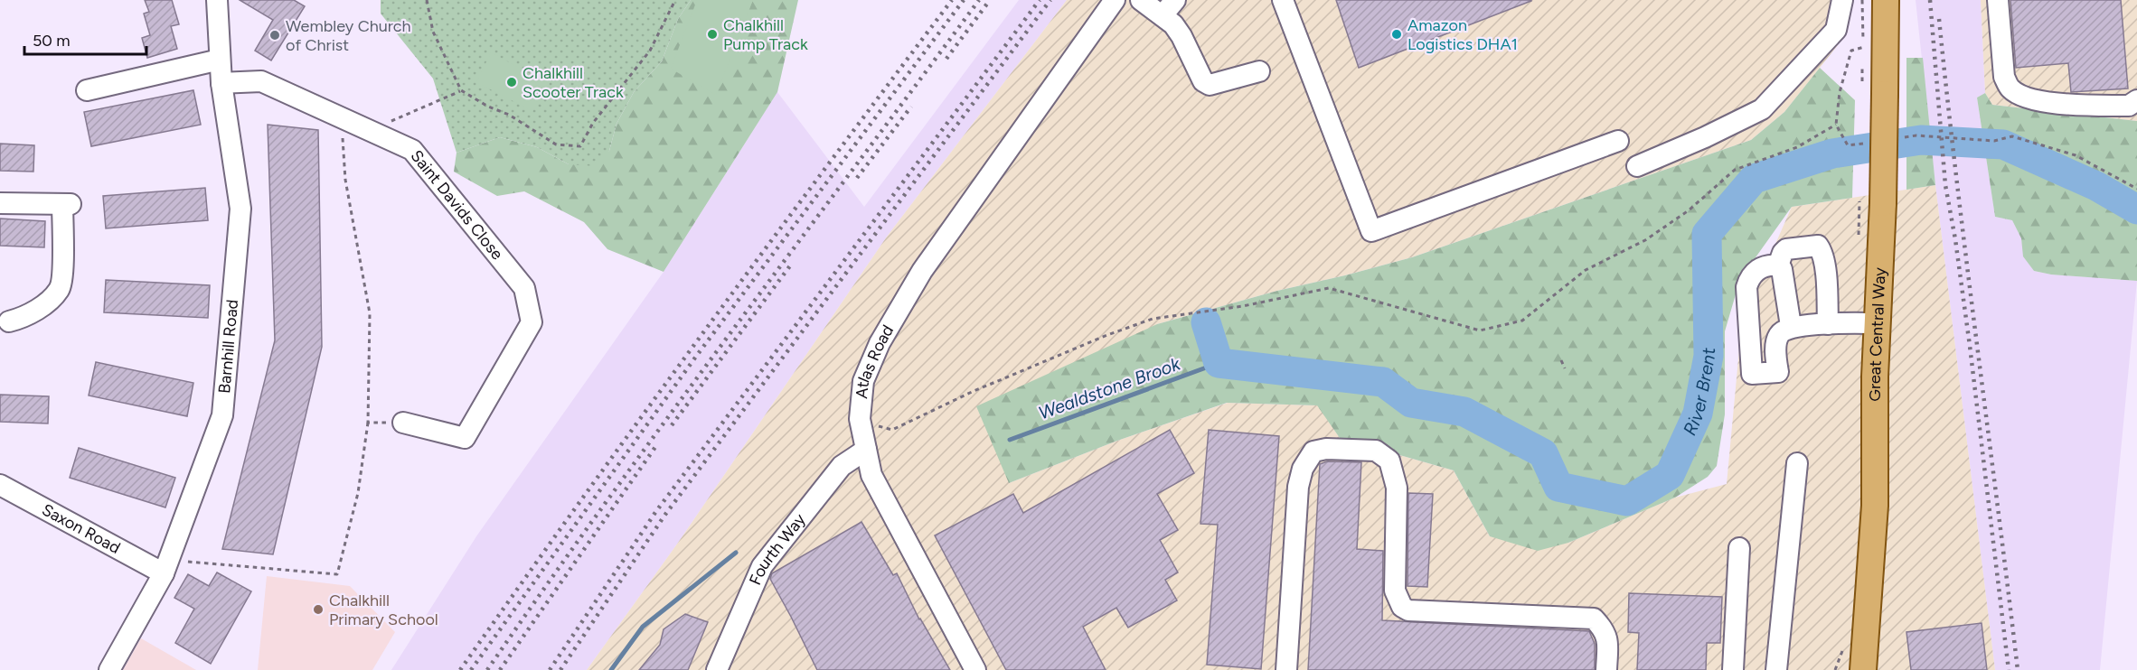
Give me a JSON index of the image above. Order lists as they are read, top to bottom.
{
  "streets": {
    "main road": ["Great Central Way"],
    "street": [
      "Saint Davids Close",
      "Barnhill Road",
      "Atlas Road",
      "Saxon Road",
      "Fourth Way"
    ]
  },
  "crossings": [
    ["Saint Davids Close", "Barnhill Road"],
    ["Barnhill Road", "Saxon Road"],
    ["Atlas Road", "Fourth Way"]
  ],
  "water": ["Wealdstone Brook", "River Brent"],
  "places": [
    "Chalkhill Pump Track",
    "Amazon Logistics DHA1",
    "Wembley Church of Christ",
    "Chalkhill Scooter Track",
    "Chalkhill Primary School"
  ],
  "scale_bar": "50 m"
}
